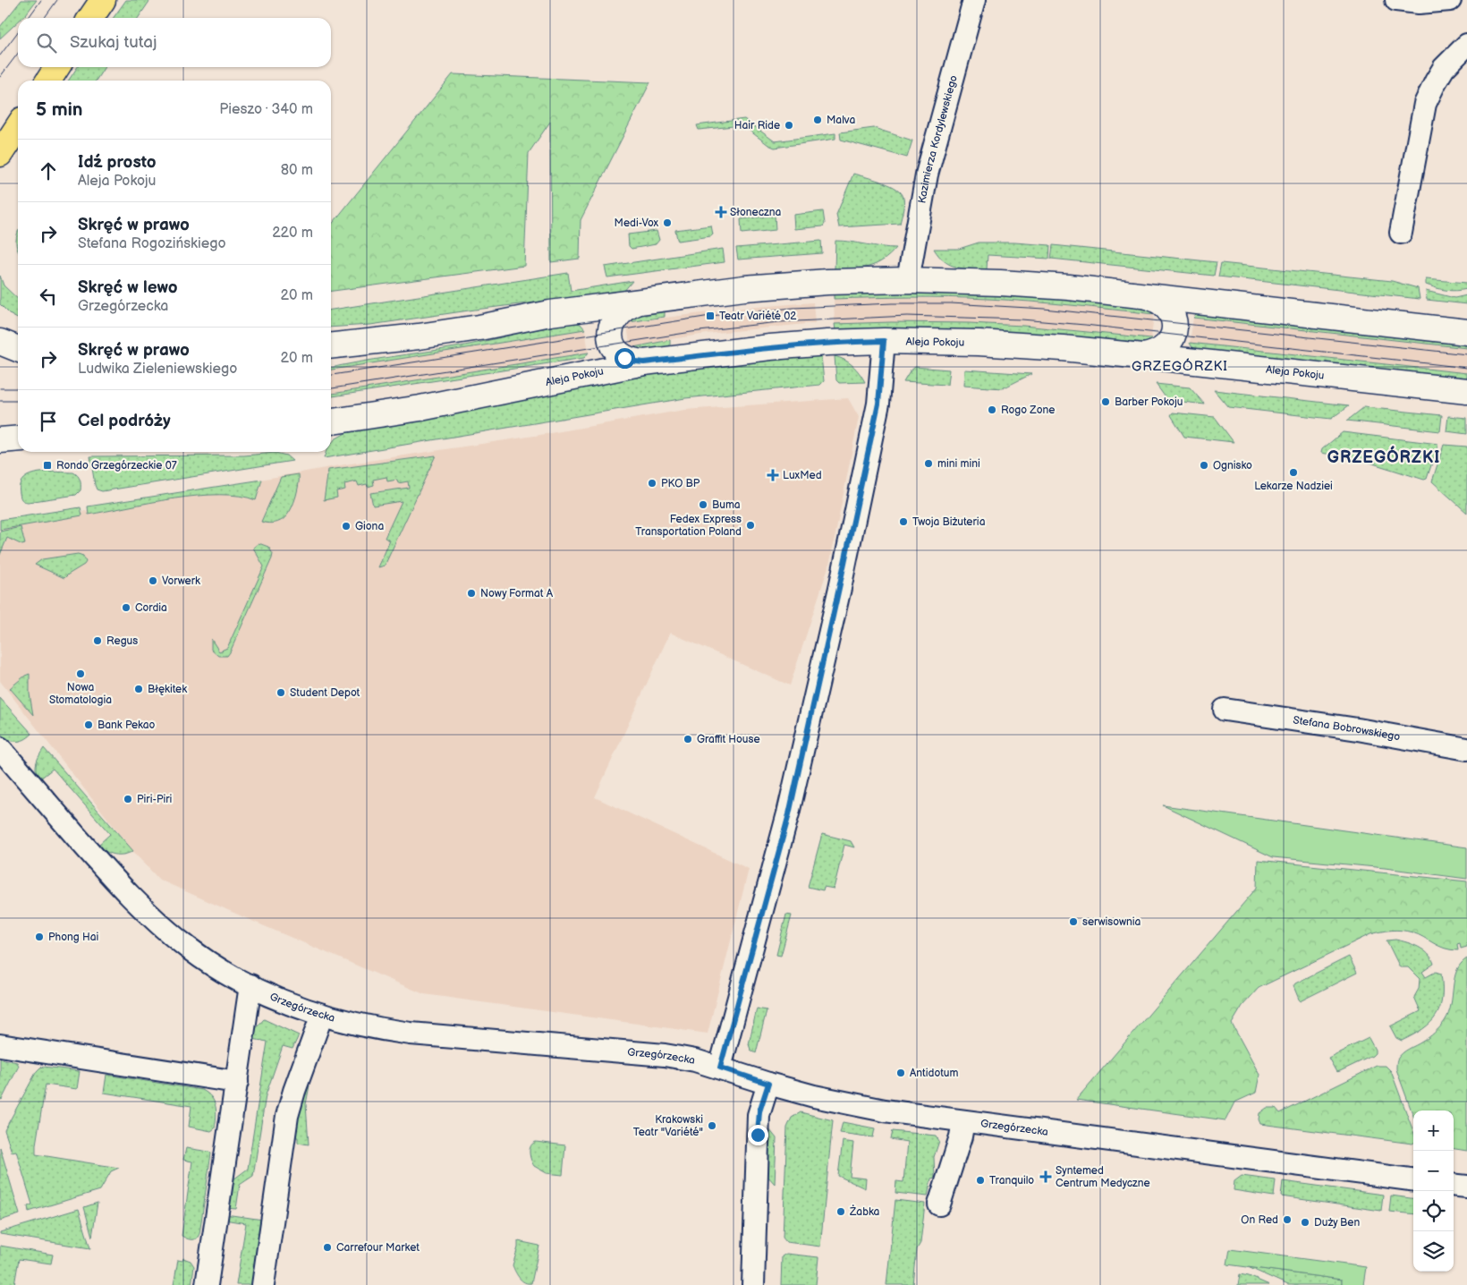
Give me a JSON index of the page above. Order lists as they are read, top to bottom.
{
  "streets": {
    "main road": ["Aleja Pokoju"],
    "street": ["Kazimierza Kordylewskiego", "Stefana Bobrowskiego", "Grzegórzecka"]
  },
  "districts": ["GRZEGÓRZKI", "GRZEGÓRZKI"],
  "places": {
    "other": [
      "Malva",
      "Hair Ride",
      "Medi-Vox",
      "Barber Pokoju",
      "Rogo Zone",
      "mini mini",
      "Ognisko",
      "Lekarze Nadziei",
      "PKO BP",
      "Buma",
      "Twoja Biżuteria",
      "Fedex Express Transportation Poland",
      "Giona",
      "Vorwerk",
      "Nowy Format A",
      "Cordia",
      "Regus",
      "Nowa Stomatologia",
      "Błękitek",
      "Student Depot",
      "Bank Pekao",
      "Graffit House",
      "Piri-Piri",
      "serwisownia",
      "Phong Hai",
      "Antidotum",
      "Krakowski Teatr \"Variété\"",
      "Tranquilo",
      "Żabka",
      "On Red",
      "Duży Ben",
      "Carrefour Market"
    ],
    "health": ["Słoneczna", "LuxMed", "Syntemed Centrum Medyczne"],
    "transit": ["Teatr Variété 02", "Rondo Grzegórzeckie 07"]
  },
  "page": {
    "search": "Szukaj tutaj",
    "heading": ["5 min", "Pieszo · 340 m"],
    "list": [
      ["Idź prosto", "Aleja Pokoju", "80 m"],
      ["Skręć w prawo", "Stefana Rogozińskiego", "220 m"],
      ["Skręć w lewo", "Grzegórzecka", "20 m"],
      ["Skręć w prawo", "Ludwika Zieleniewskiego", "20 m"],
      "Cel podróży"
    ],
    "map_buttons": ["+", "−"]
  }
}
